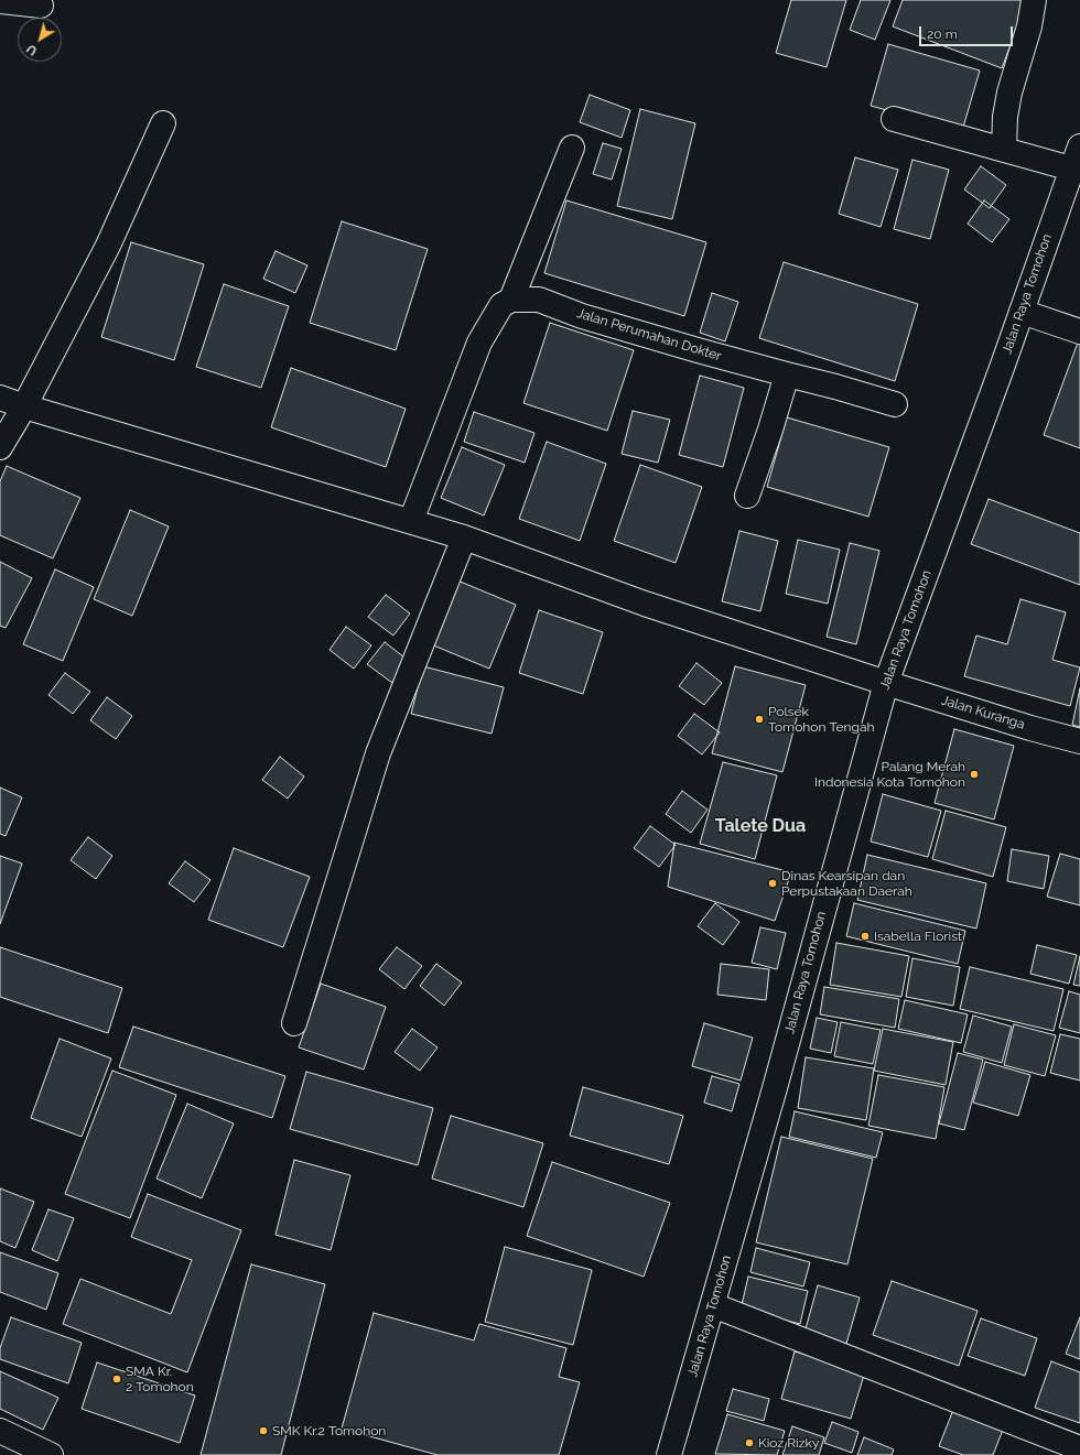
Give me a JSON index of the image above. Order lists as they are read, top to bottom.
{
  "streets": {
    "main road": ["Jalan Raya Tomohon", "Jalan Perumahan Dokter", "Jalan Kuranga"]
  },
  "crossings": [
    ["Jalan Raya Tomohon", "Jalan Kuranga"]
  ],
  "districts": ["Talete Dua"],
  "places": [
    "Polsek Tomohon Tengah",
    "Palang Merah Indonesia Kota Tomohon",
    "Dinas Kearsipan dan Perpustakaan Daerah",
    "Isabella Florist",
    "SMA Kr. 2 Tomohon",
    "SMK Kr.2 Tomohon",
    "Kioz Rizky"
  ],
  "scale_bar": "20 m",
  "north": "bottom left"
}
